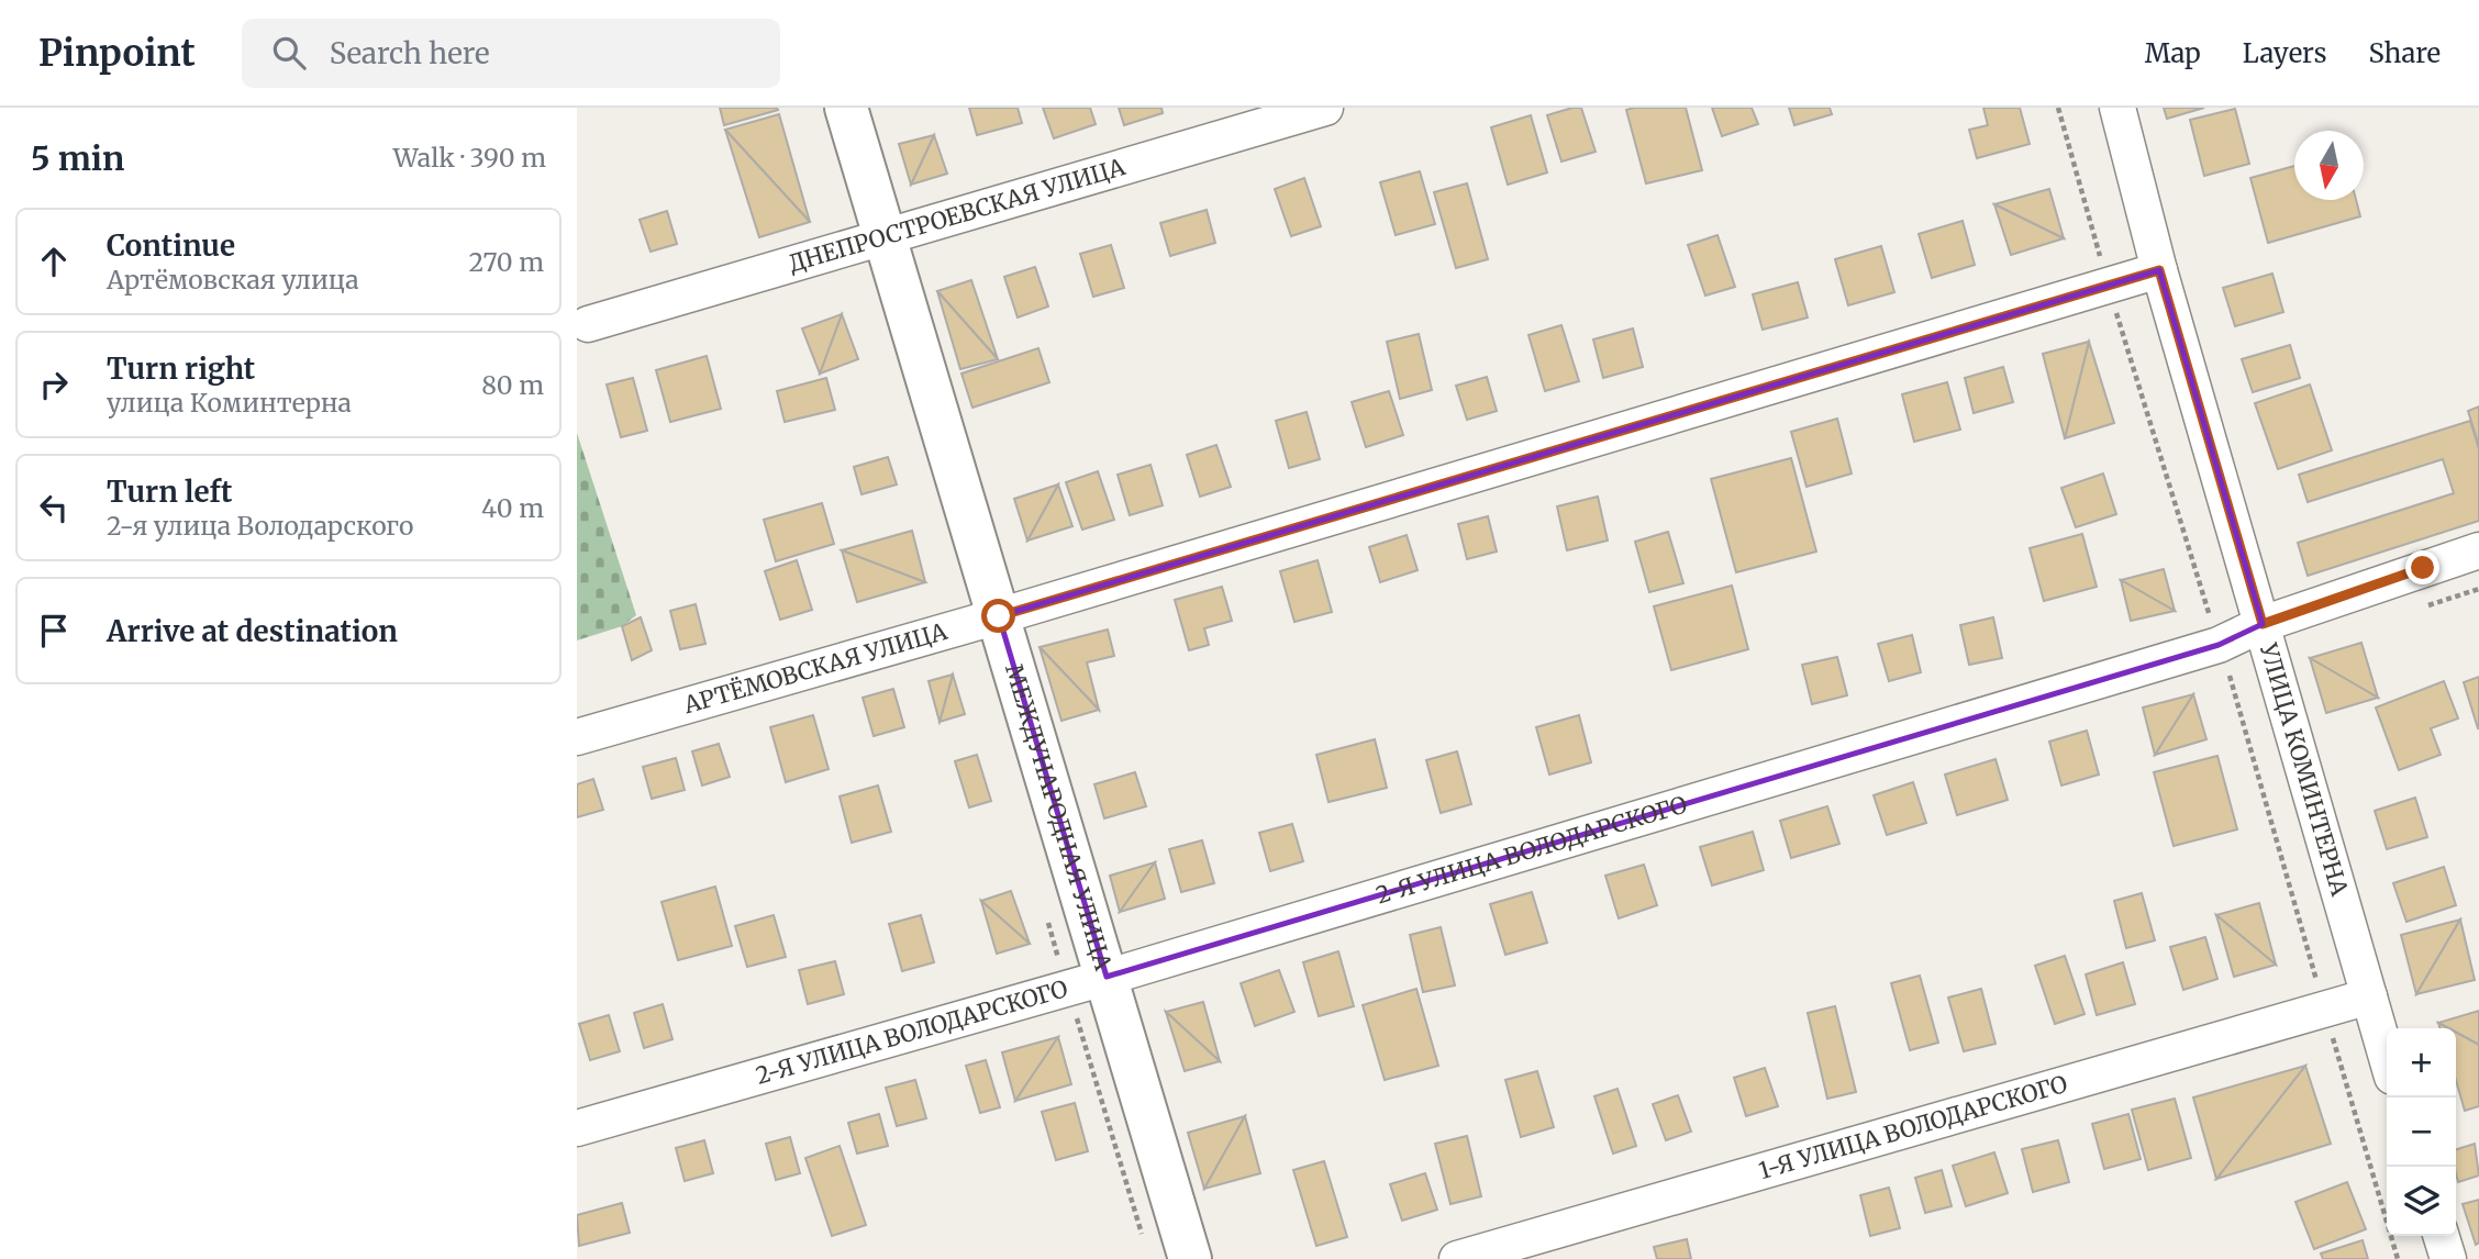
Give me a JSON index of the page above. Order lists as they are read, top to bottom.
{
  "streets": {
    "main road": ["МЕЖДУНАРОДНАЯ УЛИЦА"],
    "street": [
      "ДНЕПРОСТРОЕВСКАЯ УЛИЦА",
      "АРТЁМОВСКАЯ УЛИЦА",
      "УЛИЦА КОМИНТЕРНА",
      "2-Я УЛИЦА ВОЛОДАРСКОГО",
      "1-Я УЛИЦА ВОЛОДАРСКОГО"
    ]
  },
  "crossings": [
    ["ДНЕПРОСТРОЕВСКАЯ УЛИЦА", "МЕЖДУНАРОДНАЯ УЛИЦА"],
    ["АРТЁМОВСКАЯ УЛИЦА", "УЛИЦА КОМИНТЕРНА"],
    ["АРТЁМОВСКАЯ УЛИЦА", "МЕЖДУНАРОДНАЯ УЛИЦА"],
    ["УЛИЦА КОМИНТЕРНА", "2-Я УЛИЦА ВОЛОДАРСКОГО"],
    ["УЛИЦА КОМИНТЕРНА", "1-Я УЛИЦА ВОЛОДАРСКОГО"],
    ["МЕЖДУНАРОДНАЯ УЛИЦА", "2-Я УЛИЦА ВОЛОДАРСКОГО"]
  ],
  "north": "bottom",
  "page": {
    "header": "Pinpoint",
    "search": "Search here",
    "nav": ["Map", "Layers", "Share"],
    "heading": ["5 min", "Walk · 390 m"],
    "list": [
      ["Continue", "Артёмовская улица", "270 m"],
      ["Turn right", "улица Коминтерна", "80 m"],
      ["Turn left", "2-я улица Володарского", "40 m"],
      "Arrive at destination"
    ],
    "map_buttons": ["+", "−"]
  }
}
